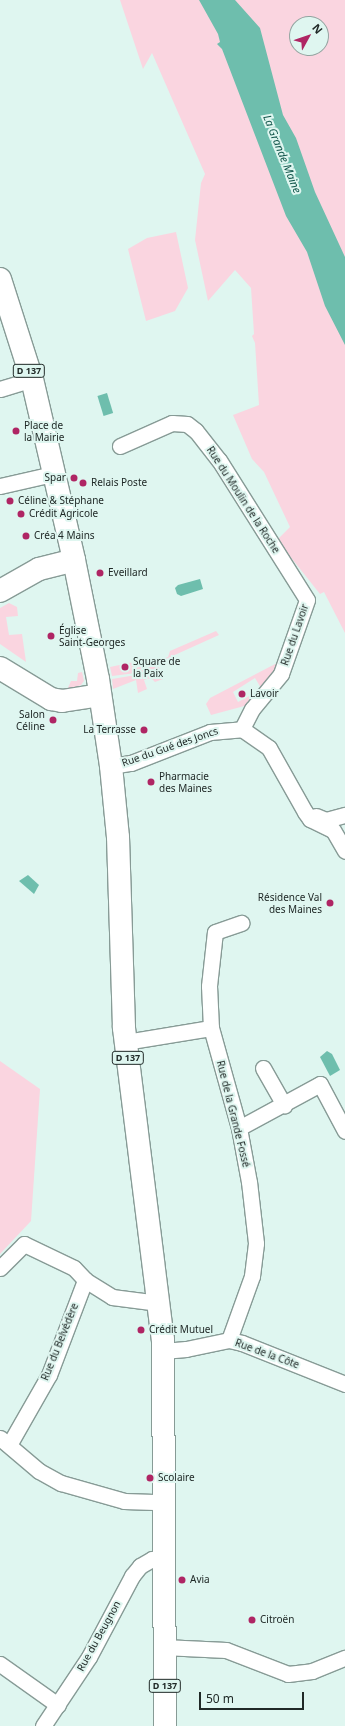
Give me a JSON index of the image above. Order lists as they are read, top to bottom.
{
  "streets": {
    "main road": ["D 137"],
    "street": [
      "Rue du Moulin de la Roche",
      "Rue du Lavoir",
      "Rue du Gué des Joncs",
      "Rue de la Grande Fossé",
      "Rue du Belvédère",
      "Rue de la Côte",
      "Rue du Beugnon"
    ]
  },
  "crossings": [
    ["D 137", "Rue du Gué des Joncs"],
    ["D 137", "Rue de la Côte"],
    ["D 137", "Rue du Beugnon"],
    ["Rue du Moulin de la Roche", "Rue du Lavoir"],
    ["Rue du Lavoir", "Rue du Gué des Joncs"],
    ["Rue de la Grande Fossé", "Rue de la Côte"]
  ],
  "water": ["La Grande Maine"],
  "places": [
    "Place de la Mairie",
    "Spar",
    "Relais Poste",
    "Céline & Stéphane",
    "Crédit Agricole",
    "Créa 4 Mains",
    "Eveillard",
    "Église Saint-Georges",
    "Square de la Paix",
    "Lavoir",
    "Salon Céline",
    "La Terrasse",
    "Pharmacie des Maines",
    "Résidence Val des Maines",
    "Crédit Mutuel",
    "Scolaire",
    "Avia",
    "Citroën"
  ],
  "scale_bar": "50 m",
  "north": "top right"
}
